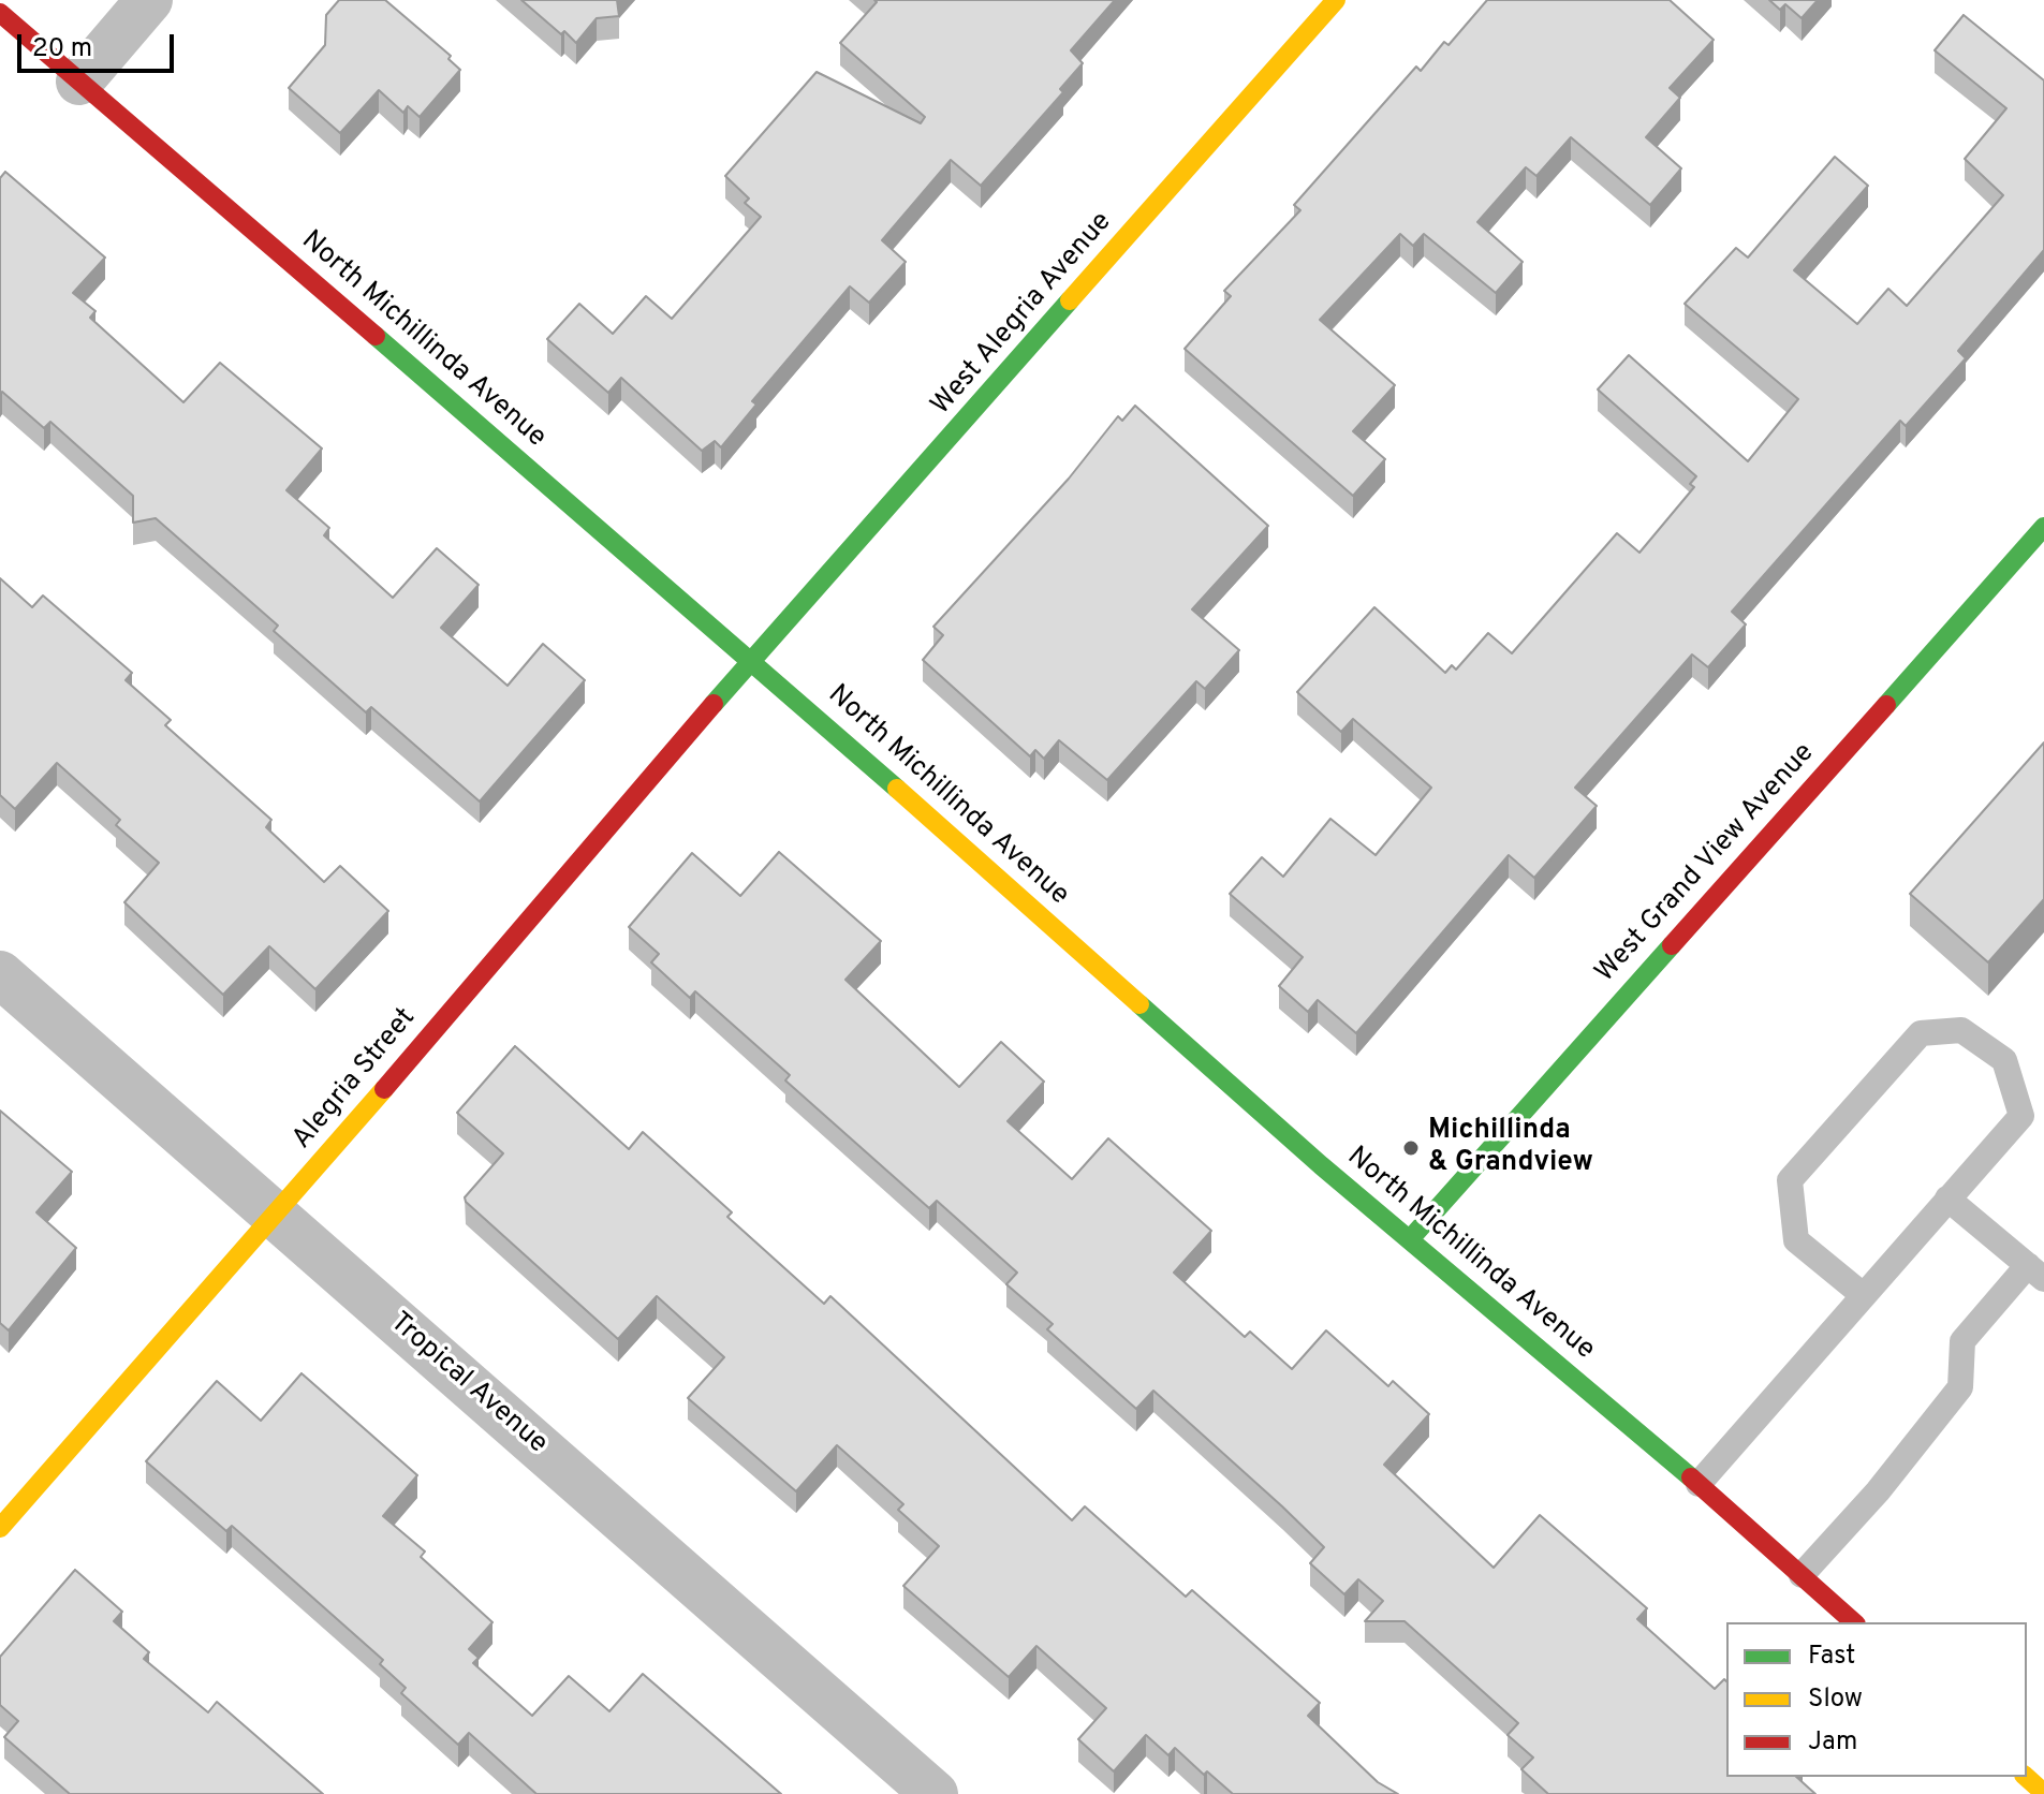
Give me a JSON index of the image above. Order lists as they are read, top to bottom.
{
  "streets": {
    "street": [
      "West Alegria Avenue",
      "North Michillinda Avenue",
      "West Grand View Avenue",
      "Alegria Street",
      "Tropical Avenue"
    ]
  },
  "crossings": [
    ["West Alegria Avenue", "North Michillinda Avenue"],
    ["West Alegria Avenue", "Alegria Street"],
    ["North Michillinda Avenue", "West Grand View Avenue"],
    ["North Michillinda Avenue", "Alegria Street"],
    ["Alegria Street", "Tropical Avenue"]
  ],
  "places": ["Michillinda & Grandview"],
  "legend": ["Fast", "Slow", "Jam"],
  "scale_bar": "20 m"
}
